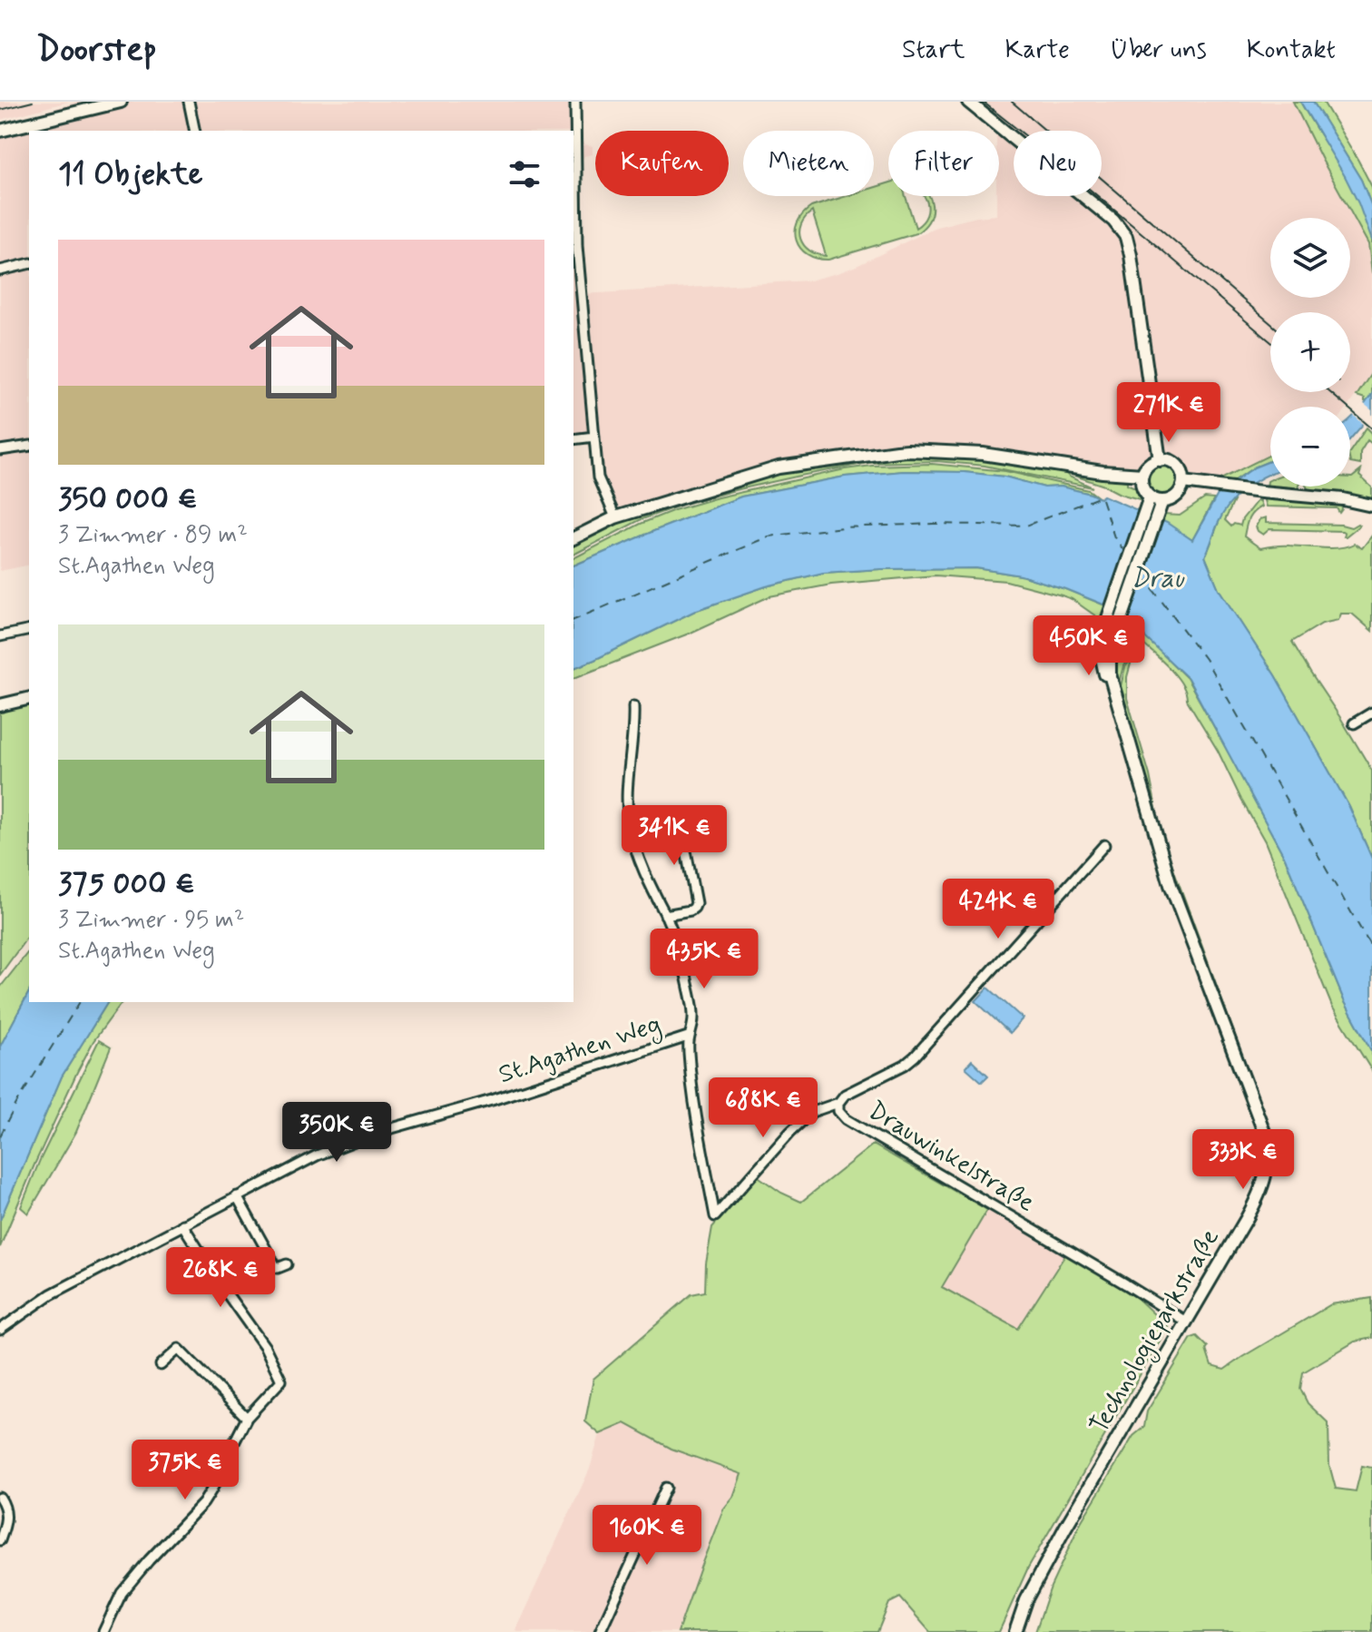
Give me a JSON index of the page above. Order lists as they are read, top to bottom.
{
  "streets": {
    "street": ["St.Agathen Weg", "Drauwinkelstraße", "Technologieparkstraße"]
  },
  "crossings": [
    ["St.Agathen Weg", "Drauwinkelstraße"],
    ["Drauwinkelstraße", "Technologieparkstraße"]
  ],
  "water": ["Drau"],
  "page": {
    "header": "Doorstep",
    "nav": [
      "Start",
      "Karte",
      "Über uns",
      "Kontakt"
    ],
    "chip": [
      "Kaufen",
      "Mieten",
      "Filter",
      "Neu"
    ],
    "heading": "11 Objekte",
    "map_buttons": ["+", "−"],
    "list": [
      {
        "name": "350 000 €",
        "note": "3 Zimmer · 89 m² · St.Agathen Weg"
      },
      {
        "name": "375 000 €",
        "note": "3 Zimmer · 95 m² · St.Agathen Weg"
      }
    ],
    "price": [
      "271K €",
      "450K €",
      "341K €",
      "424K €",
      "435K €",
      "688K €",
      "350K €",
      "333K €",
      "268K €",
      "375K €",
      "160K €"
    ]
  }
}
